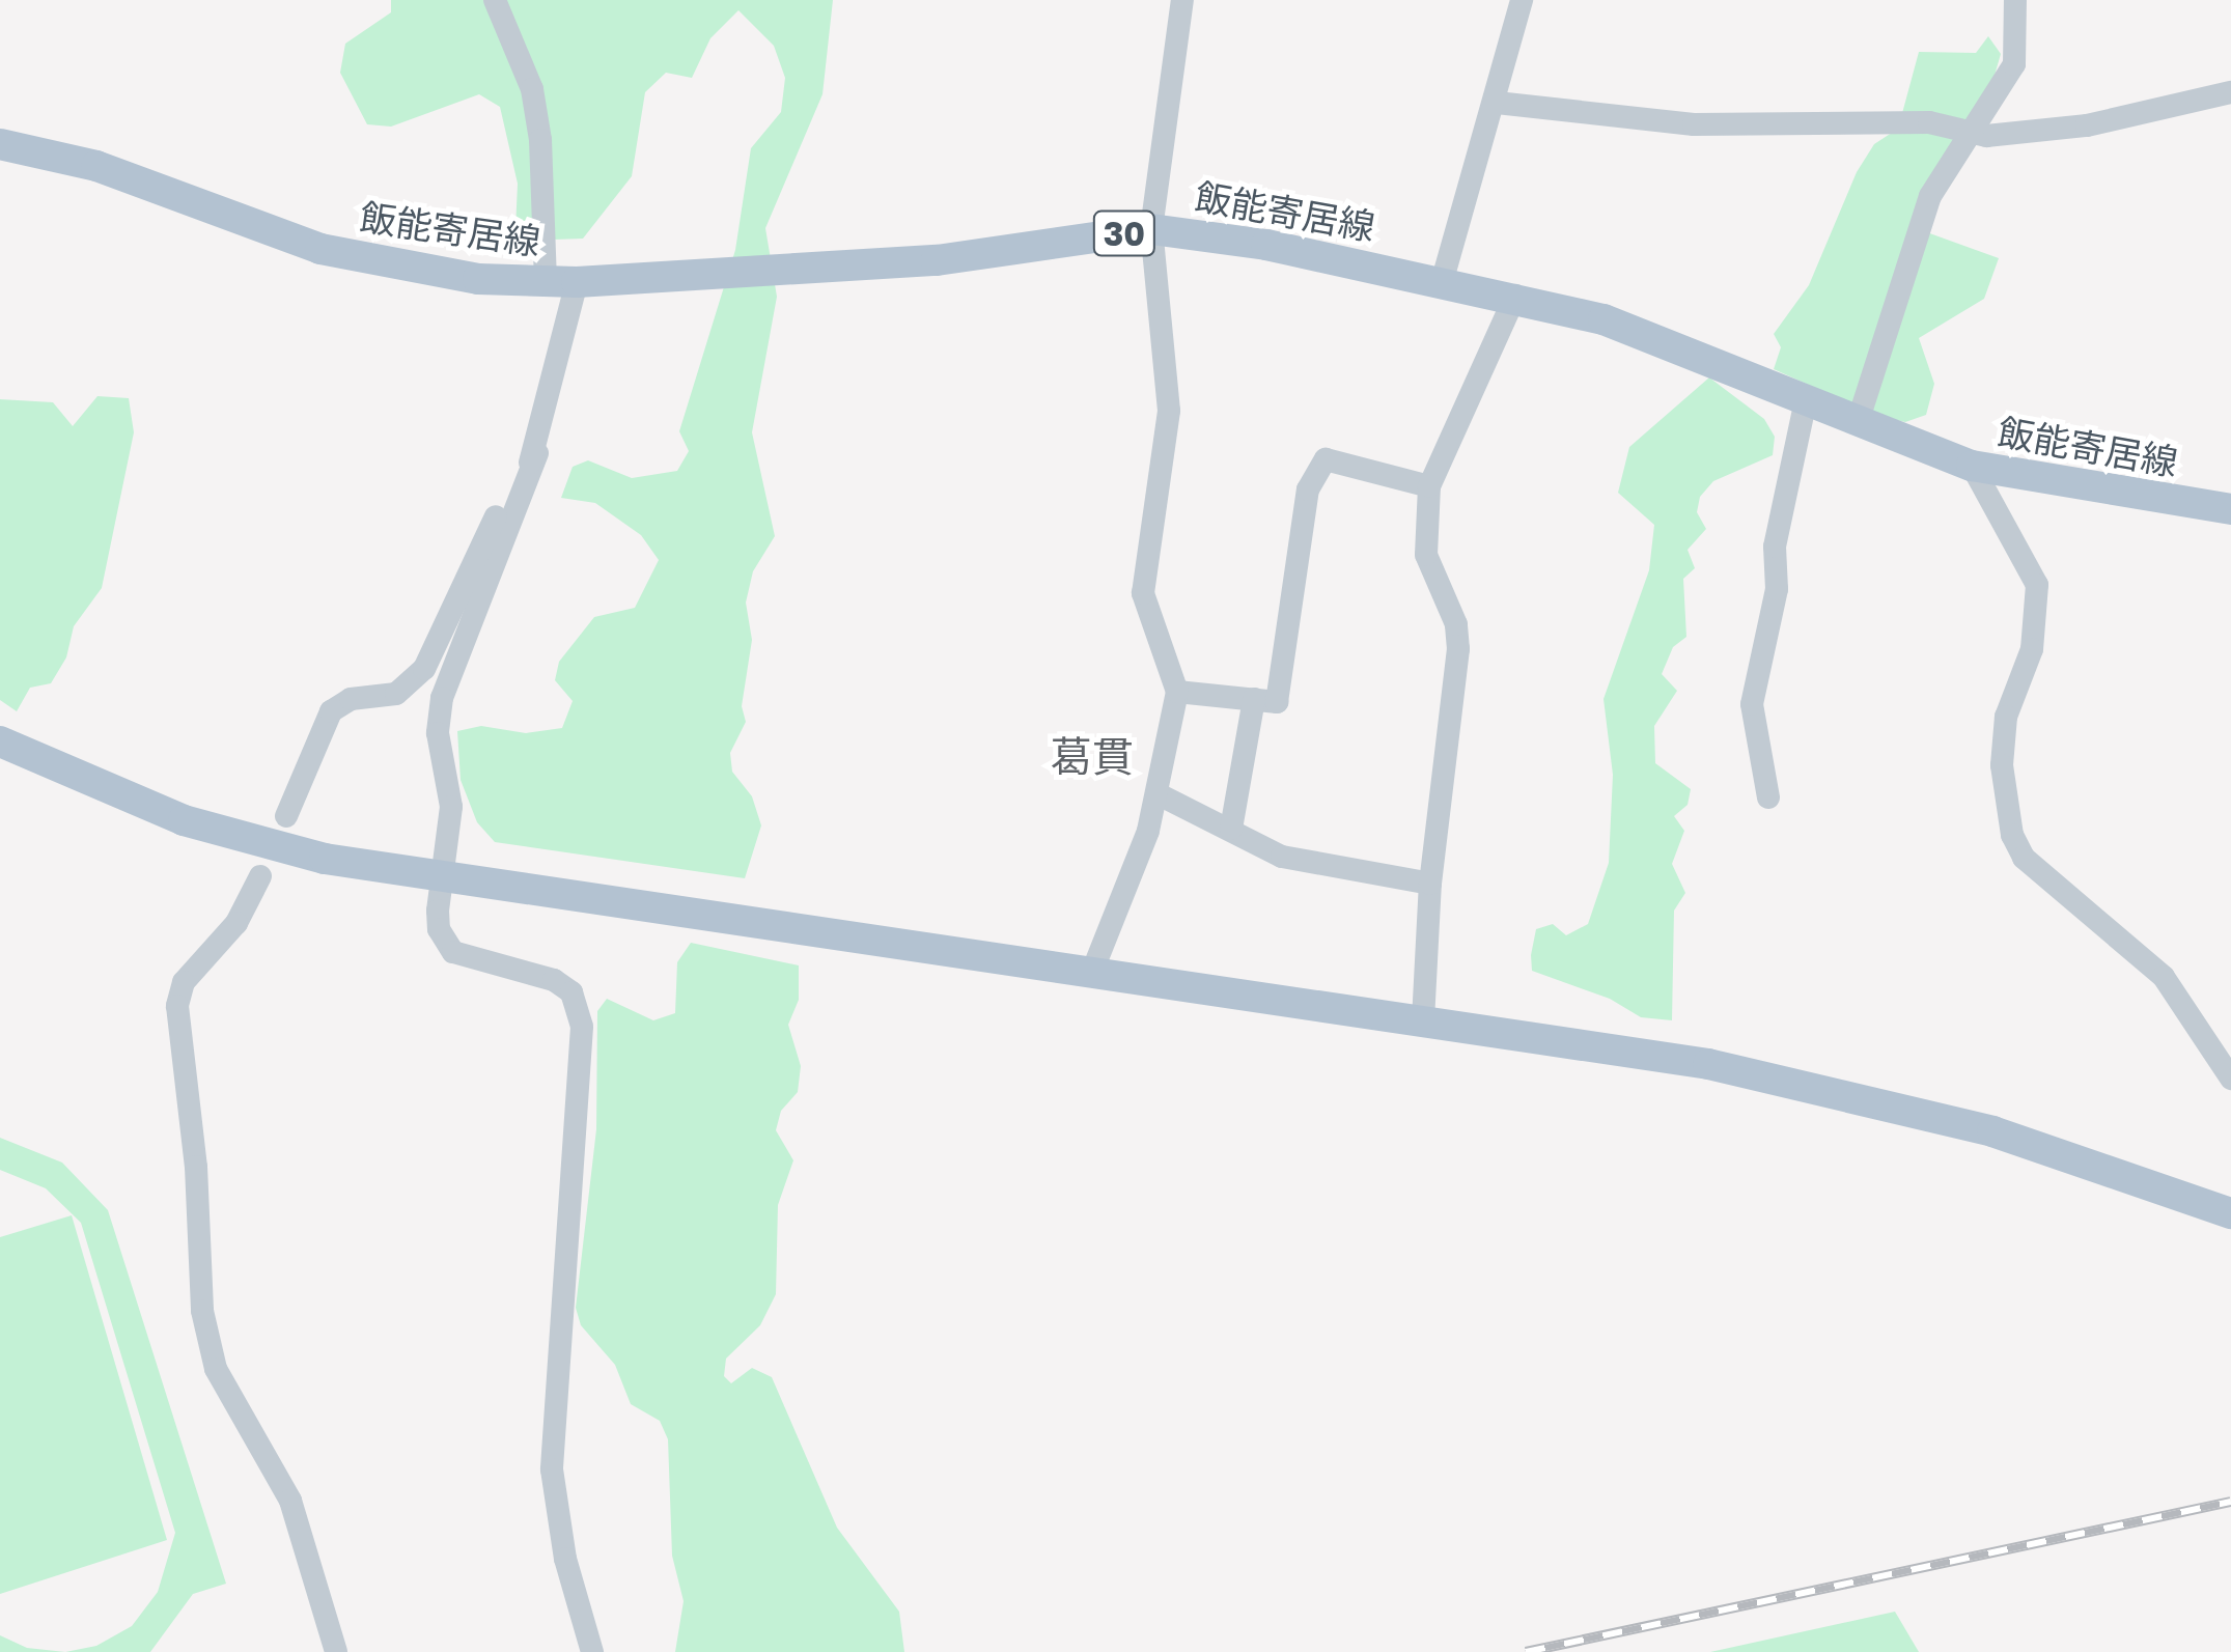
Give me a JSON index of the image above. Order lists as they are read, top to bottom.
{
  "streets": {
    "main road": ["飯能寄居線", "30"]
  },
  "districts": ["葛貫"]
}
